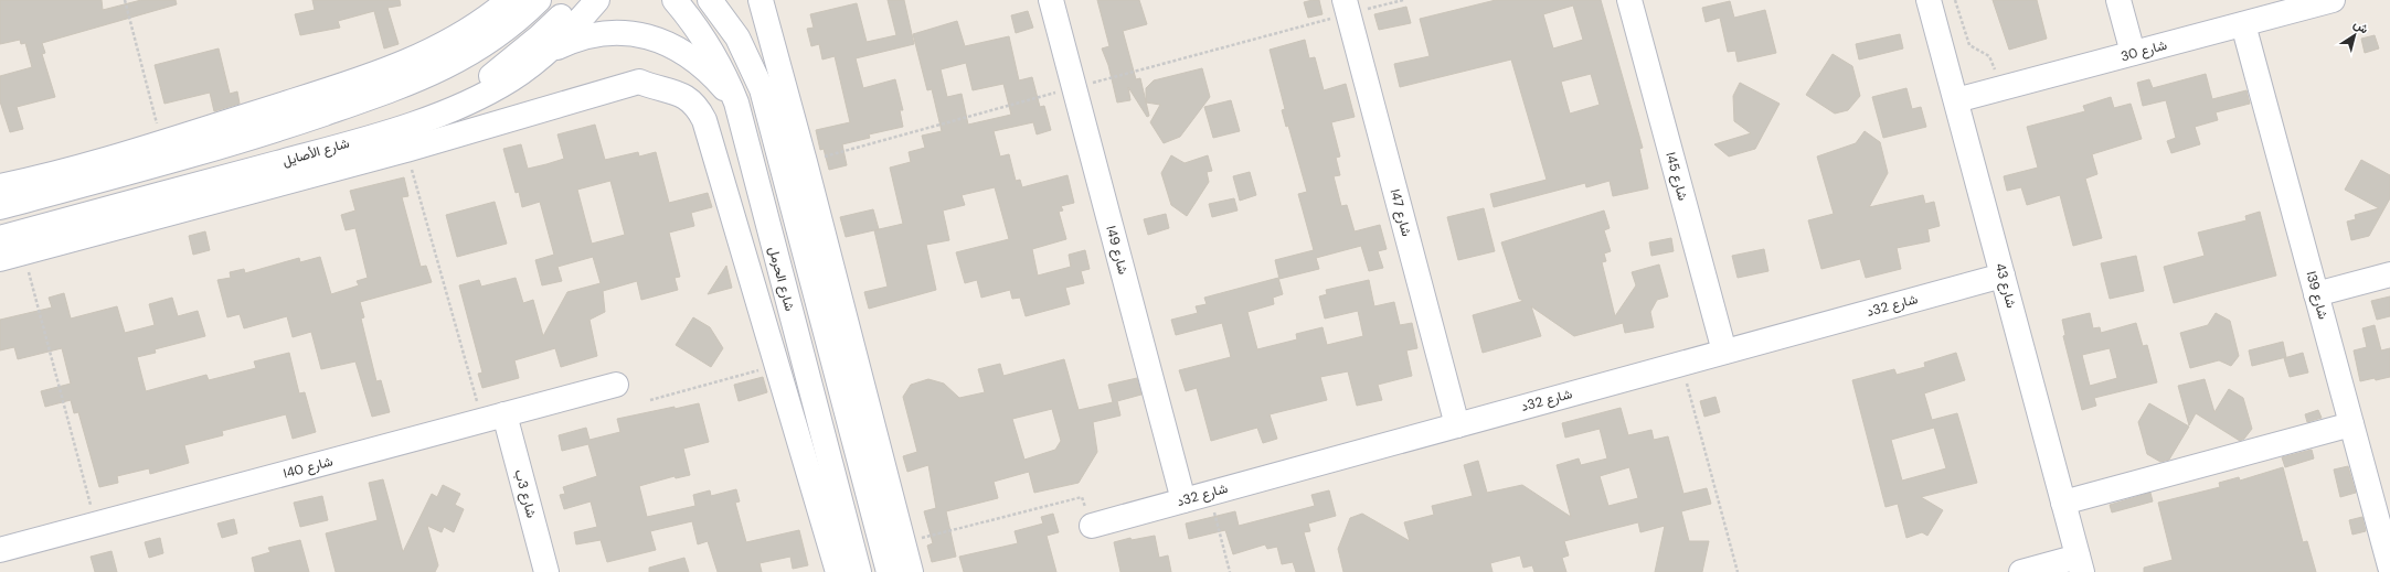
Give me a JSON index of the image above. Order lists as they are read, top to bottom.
{
  "streets": {
    "street": [
      "شارع 30",
      "شارع الأصايل",
      "شارع 45ا",
      "شارع 47ا",
      "شارع 49ا",
      "شارع الحرمل",
      "شارع 43",
      "شارع 39ا",
      "شارع 32د",
      "شارع 40ا",
      "شارع 3ب"
    ]
  },
  "crossings": [
    ["شارع 30", "شارع 43"],
    ["شارع 30", "شارع 39ا"],
    ["شارع 45ا", "شارع 32د"],
    ["شارع 47ا", "شارع 32د"],
    ["شارع 49ا", "شارع 32د"],
    ["شارع 43", "شارع 32د"],
    ["شارع 40ا", "شارع 3ب"]
  ],
  "north": "top right"
}
